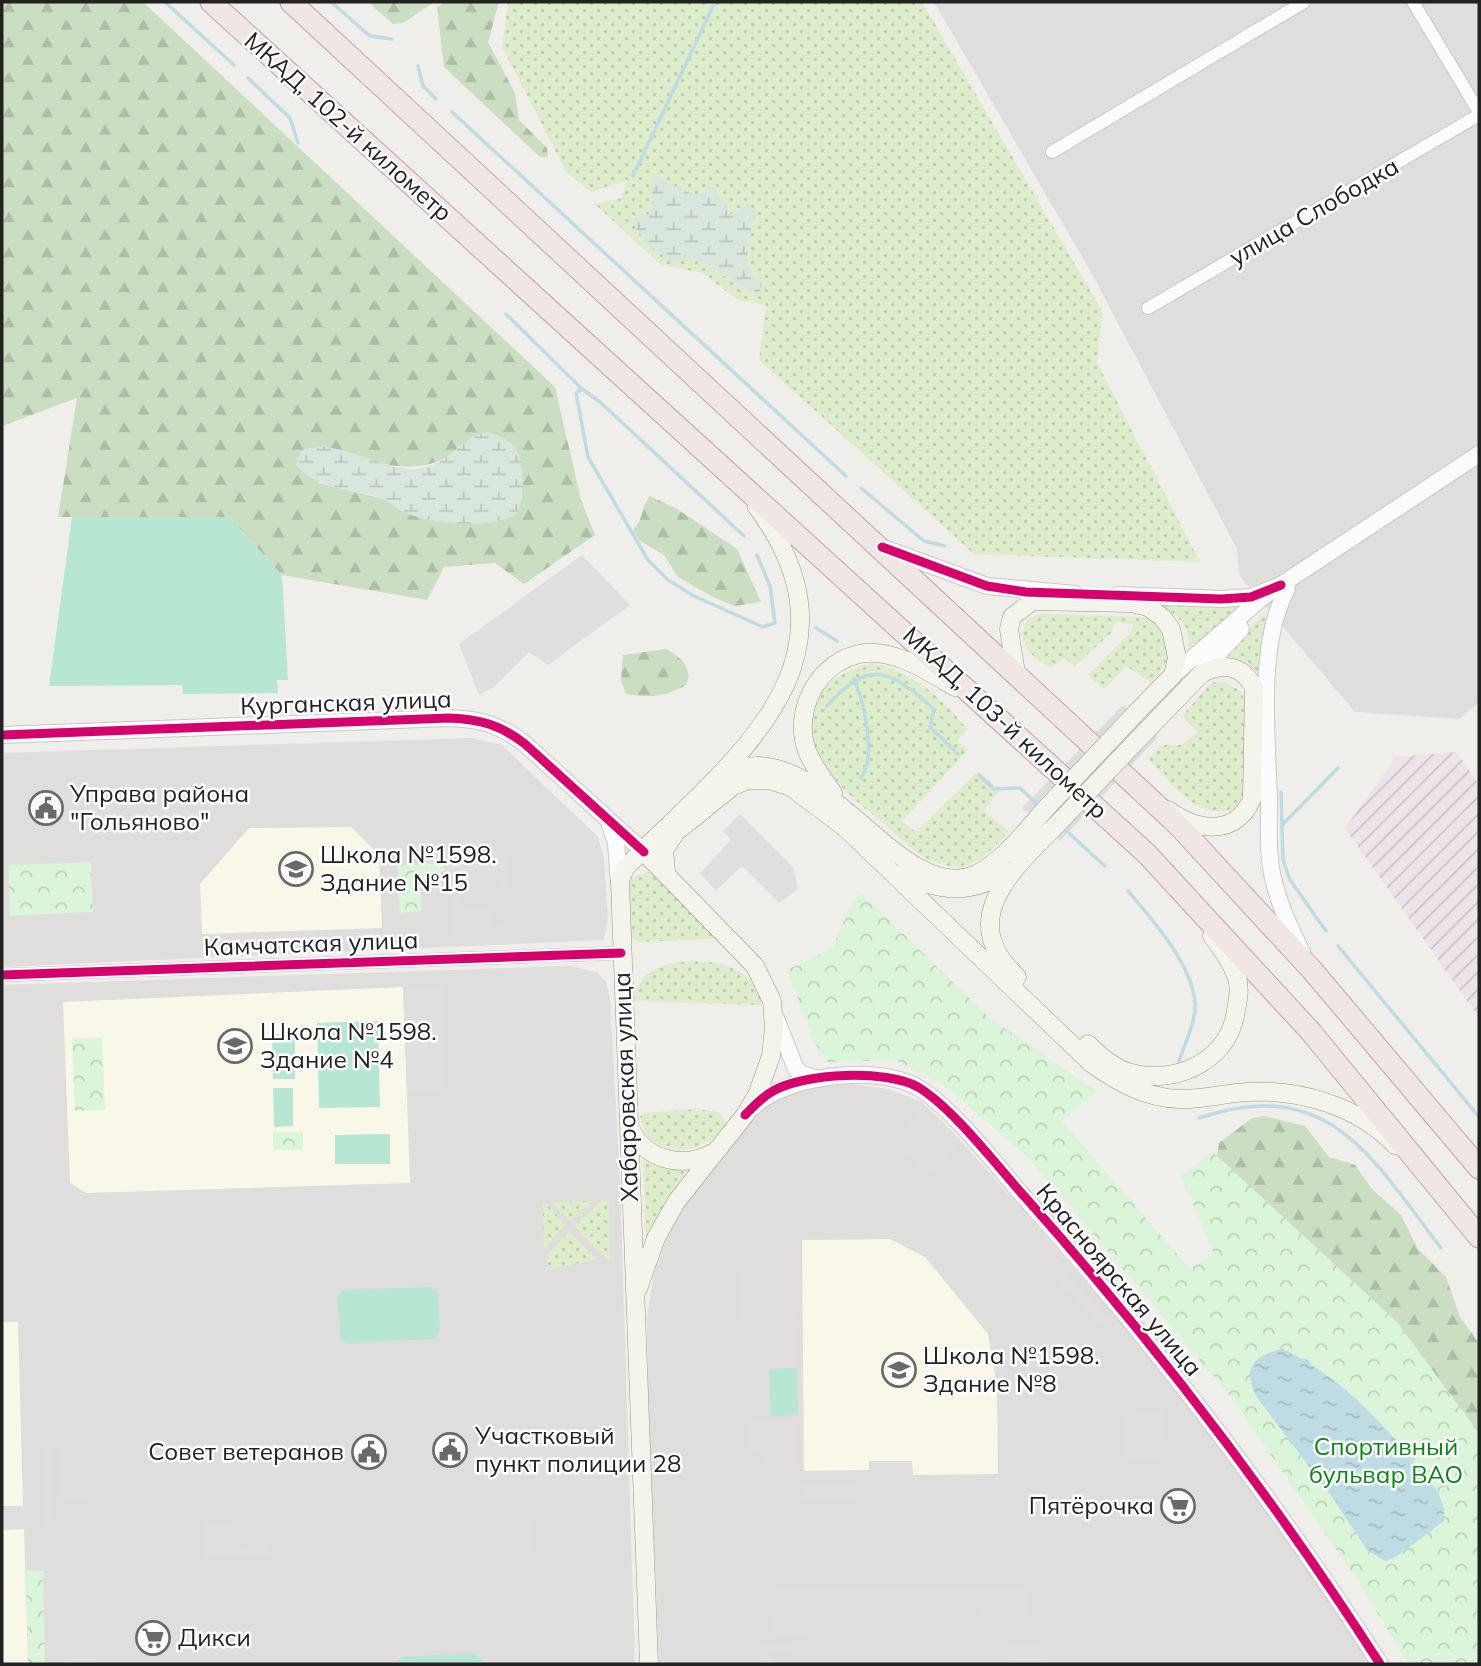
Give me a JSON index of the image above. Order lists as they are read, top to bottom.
{
  "streets": {
    "highway": ["МКАД, 102-й километр", "МКАД, 103-й километр"],
    "main road": ["Курганская улица", "Хабаровская улица"],
    "street": ["улица Слободка", "Камчатская улица", "Красноярская улица"]
  },
  "crossings": [
    ["МКАД, 102-й километр", "МКАД, 103-й километр"],
    ["Курганская улица", "Хабаровская улица"],
    ["Камчатская улица", "Хабаровская улица"],
    ["Хабаровская улица", "Красноярская улица"]
  ],
  "parks": ["Спортивный бульвар ВАО"],
  "places": {
    "public building": ["Управа района \"Гольяново\"", "Участковый пункт полиции 28", "Совет ветеранов"],
    "school or university": ["Школа №1598. Здание №15", "Школа №1598. Здание №4", "Школа №1598. Здание №8"],
    "supermarket": ["Пятёрочка", "Дикси"]
  }
}
